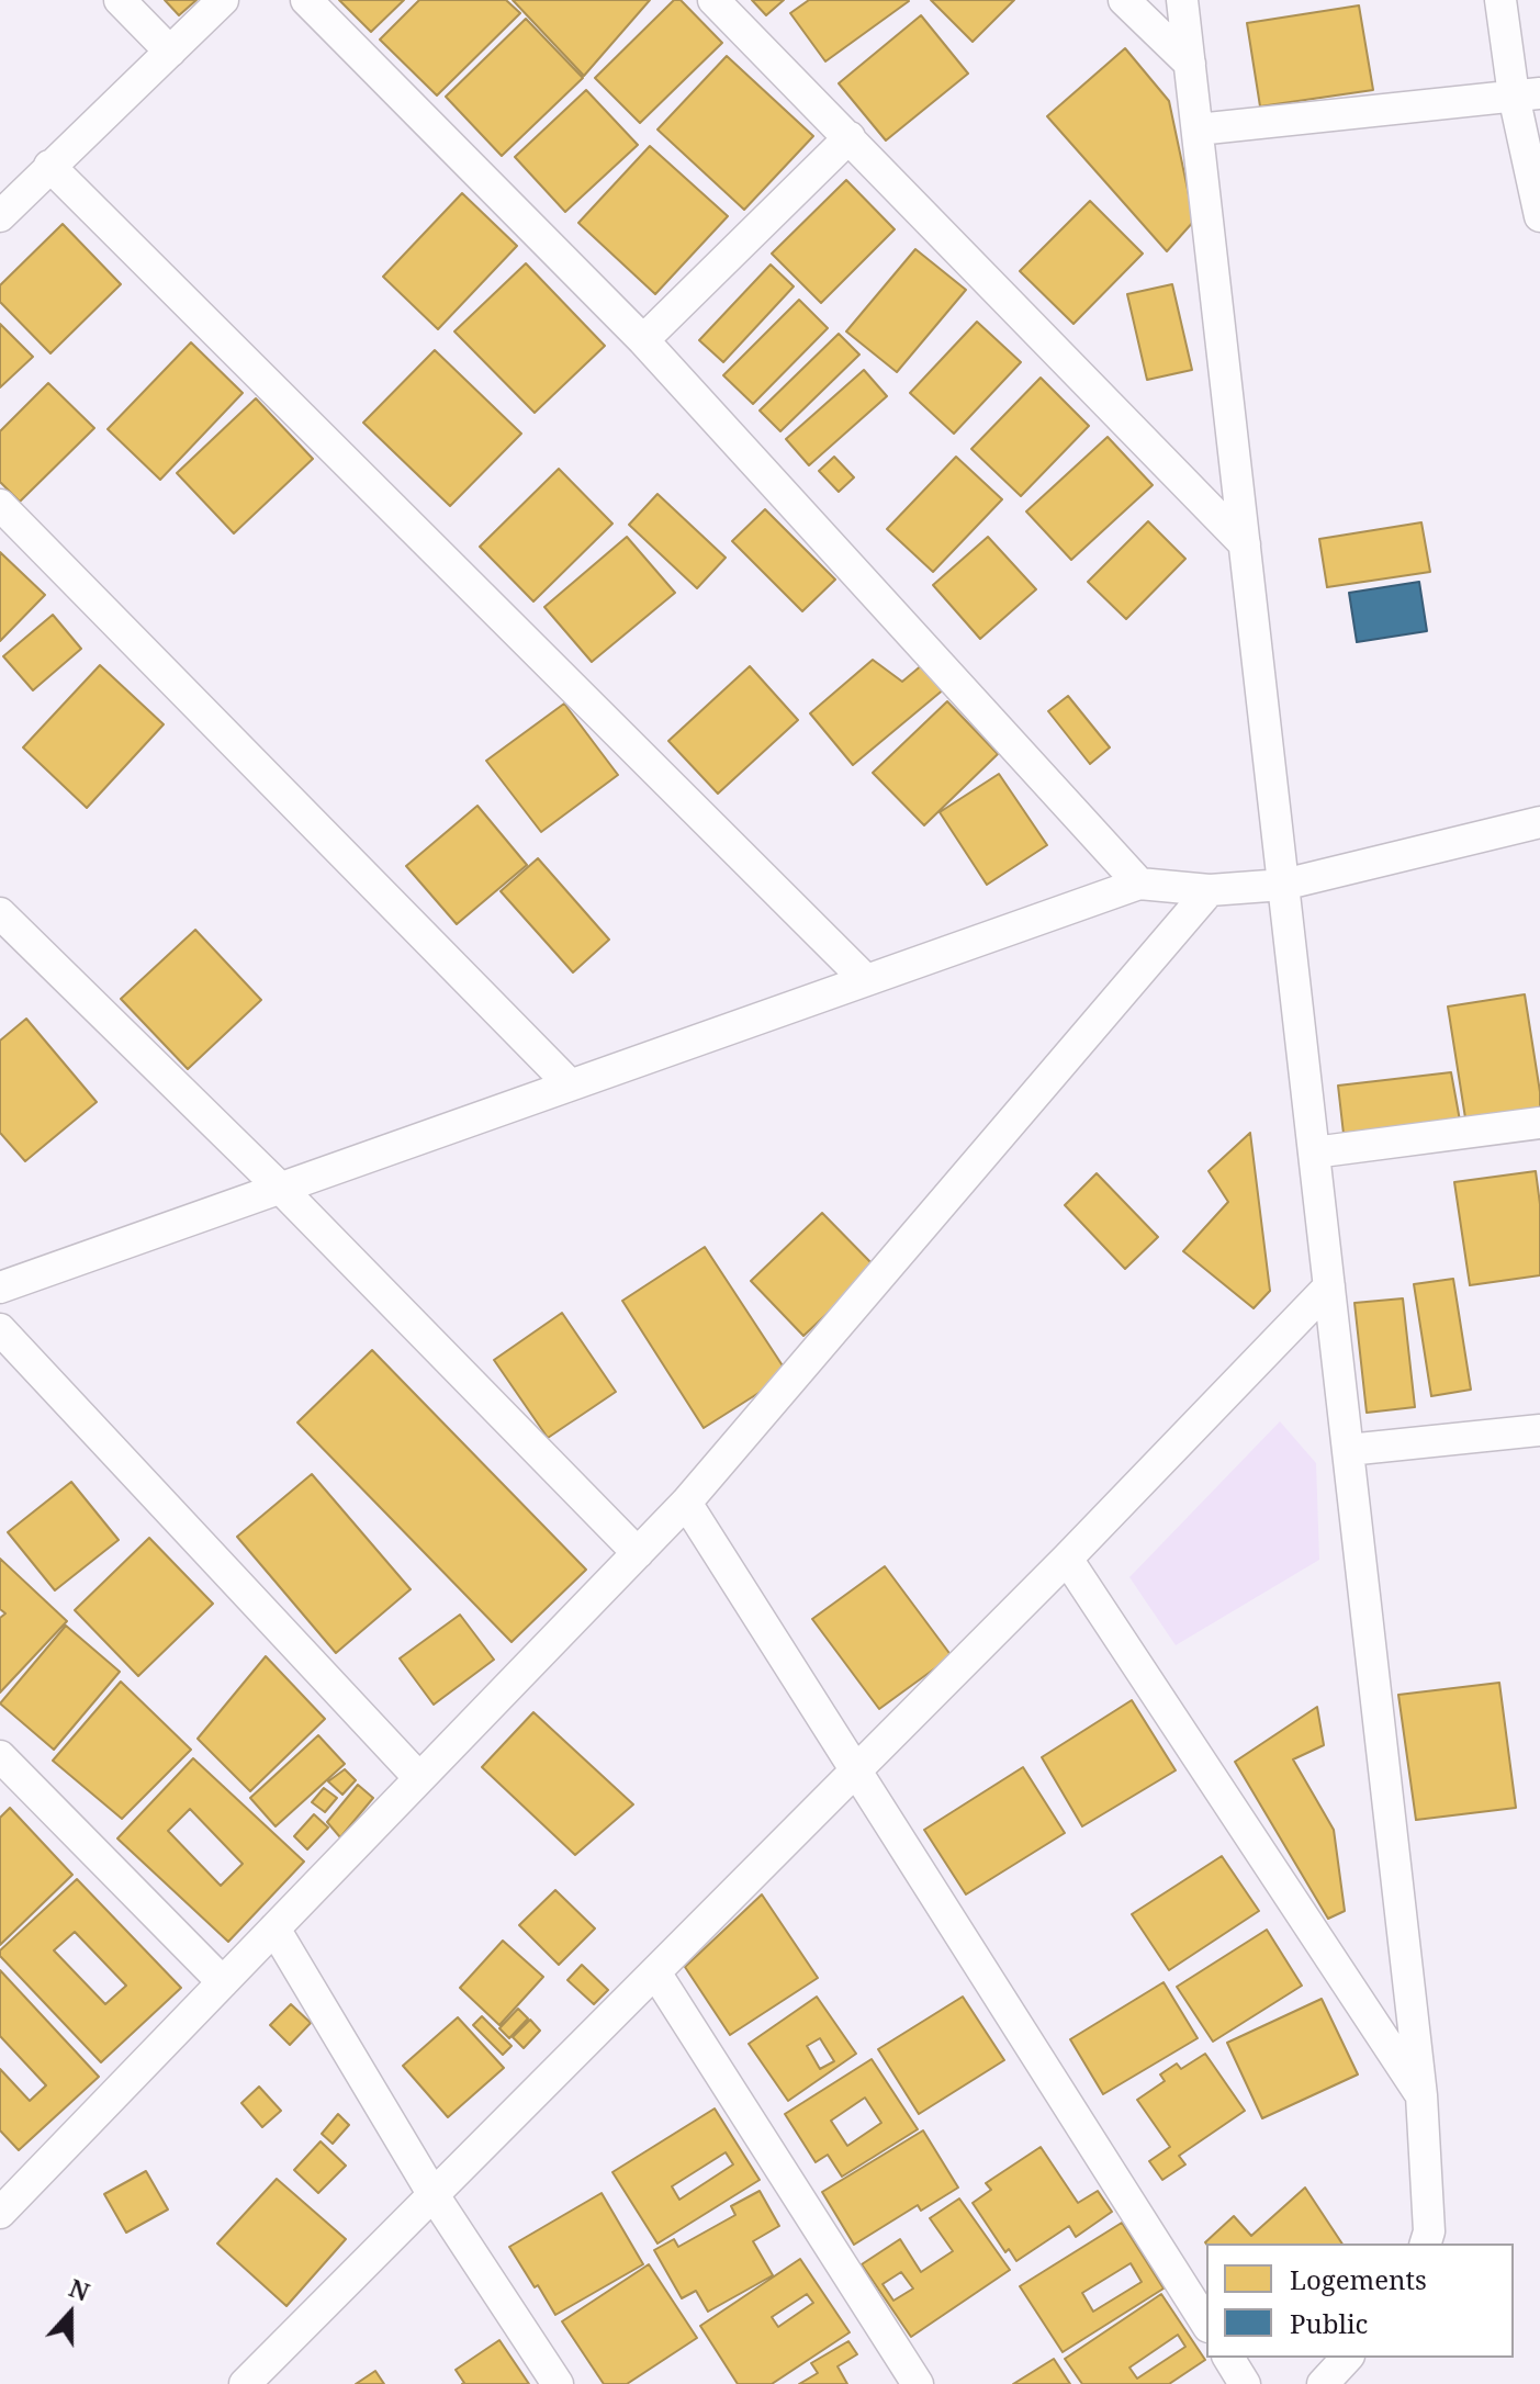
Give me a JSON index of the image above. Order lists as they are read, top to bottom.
{
  "legend": ["Logements", "Public"],
  "north": "top"
}
